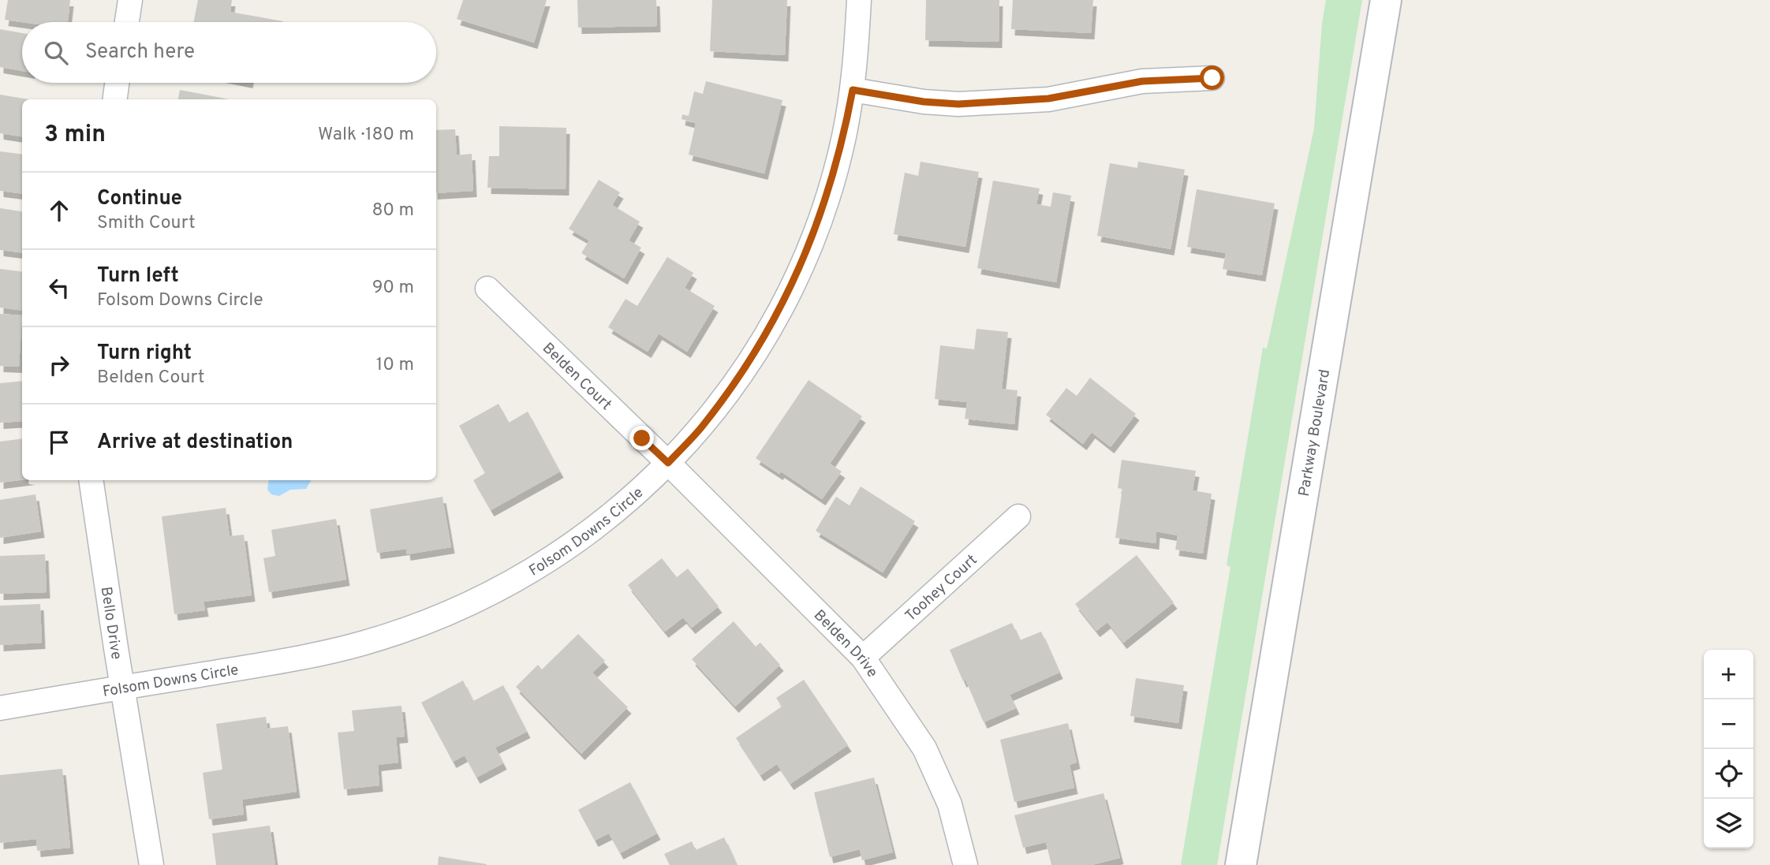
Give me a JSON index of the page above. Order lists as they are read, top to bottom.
{
  "streets": {
    "street": [
      "Belden Court",
      "Parkway Boulevard",
      "Folsom Downs Circle",
      "Toohey Court",
      "Bello Drive",
      "Belden Drive"
    ]
  },
  "crossings": [
    ["Belden Court", "Folsom Downs Circle"],
    ["Belden Court", "Belden Drive"],
    ["Folsom Downs Circle", "Bello Drive"],
    ["Folsom Downs Circle", "Belden Drive"],
    ["Toohey Court", "Belden Drive"]
  ],
  "page": {
    "search": "Search here",
    "heading": ["3 min", "Walk · 180 m"],
    "list": [
      ["Continue", "Smith Court", "80 m"],
      ["Turn left", "Folsom Downs Circle", "90 m"],
      ["Turn right", "Belden Court", "10 m"],
      "Arrive at destination"
    ],
    "map_buttons": ["+", "−"]
  }
}
